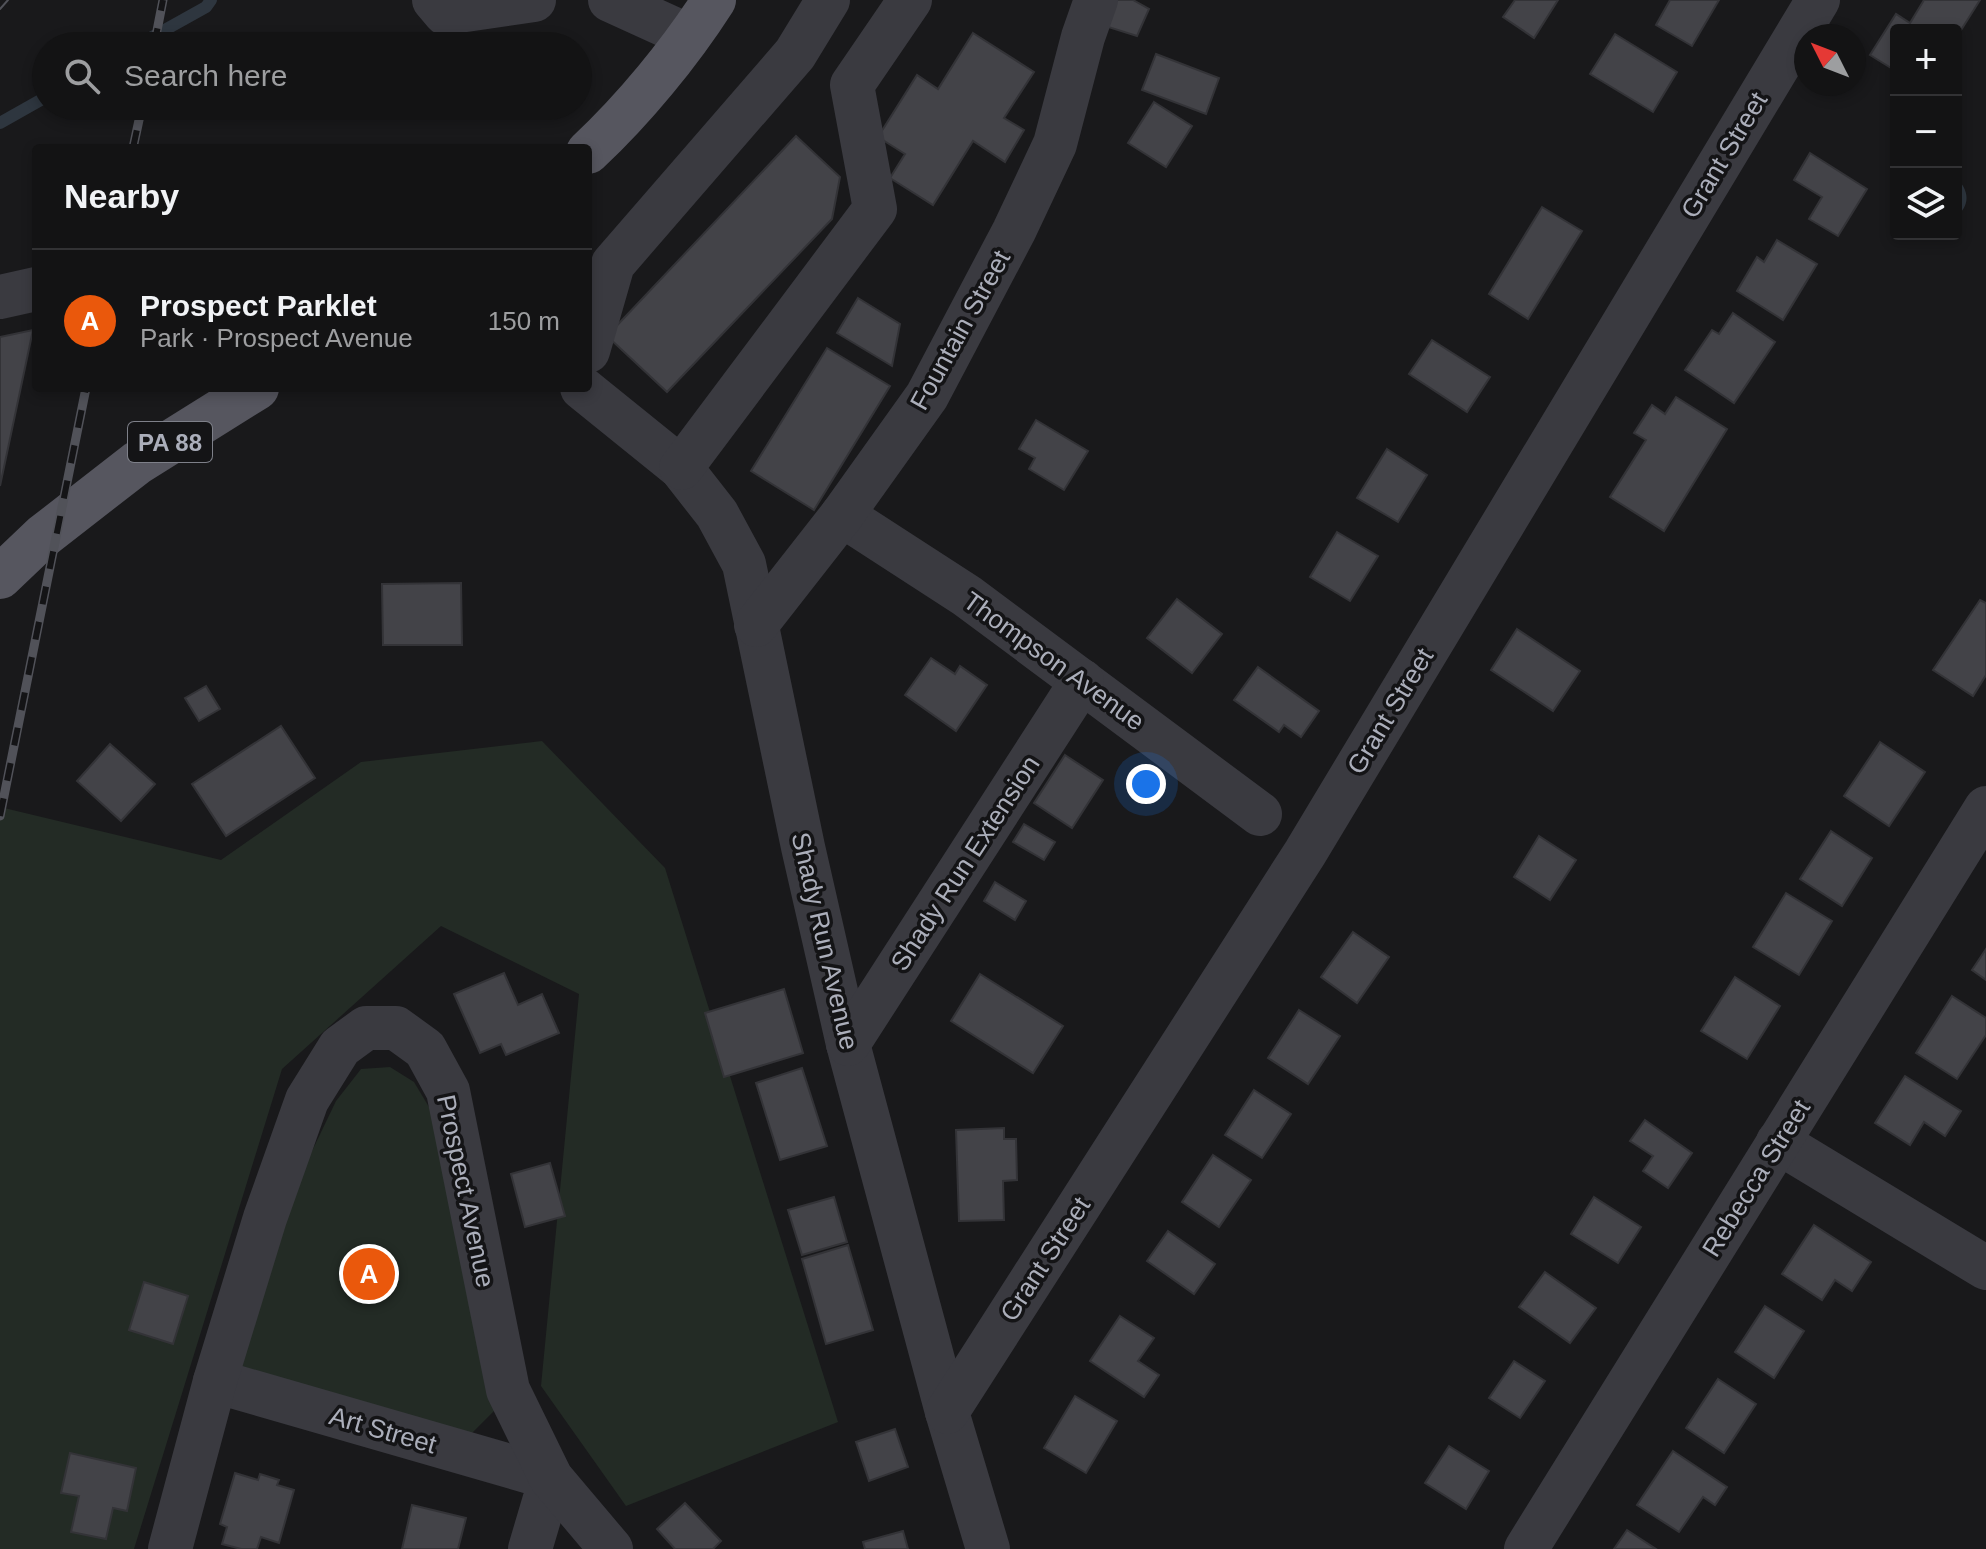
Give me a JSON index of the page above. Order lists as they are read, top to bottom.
{
  "streets": {
    "main road": ["PA 88"],
    "street": [
      "Grant Street",
      "Fountain Street",
      "Thompson Avenue",
      "Shady Run Extension",
      "Shady Run Avenue",
      "Rebecca Street",
      "Prospect Avenue",
      "Art Street"
    ]
  },
  "crossings": [
    ["Grant Street", "Shady Run Avenue"],
    ["Fountain Street", "Thompson Avenue"],
    ["Fountain Street", "Shady Run Avenue"],
    ["Thompson Avenue", "Shady Run Extension"],
    ["Shady Run Extension", "Shady Run Avenue"],
    ["Prospect Avenue", "Art Street"]
  ],
  "north": "top left",
  "page": {
    "map_buttons": ["+", "−"],
    "search": "Search here",
    "heading": "Nearby",
    "list": [
      {
        "mark": "A",
        "name": "Prospect Parklet",
        "note": "Park · Prospect Avenue",
        "value": "150 m"
      }
    ],
    "pins": "A"
  }
}
